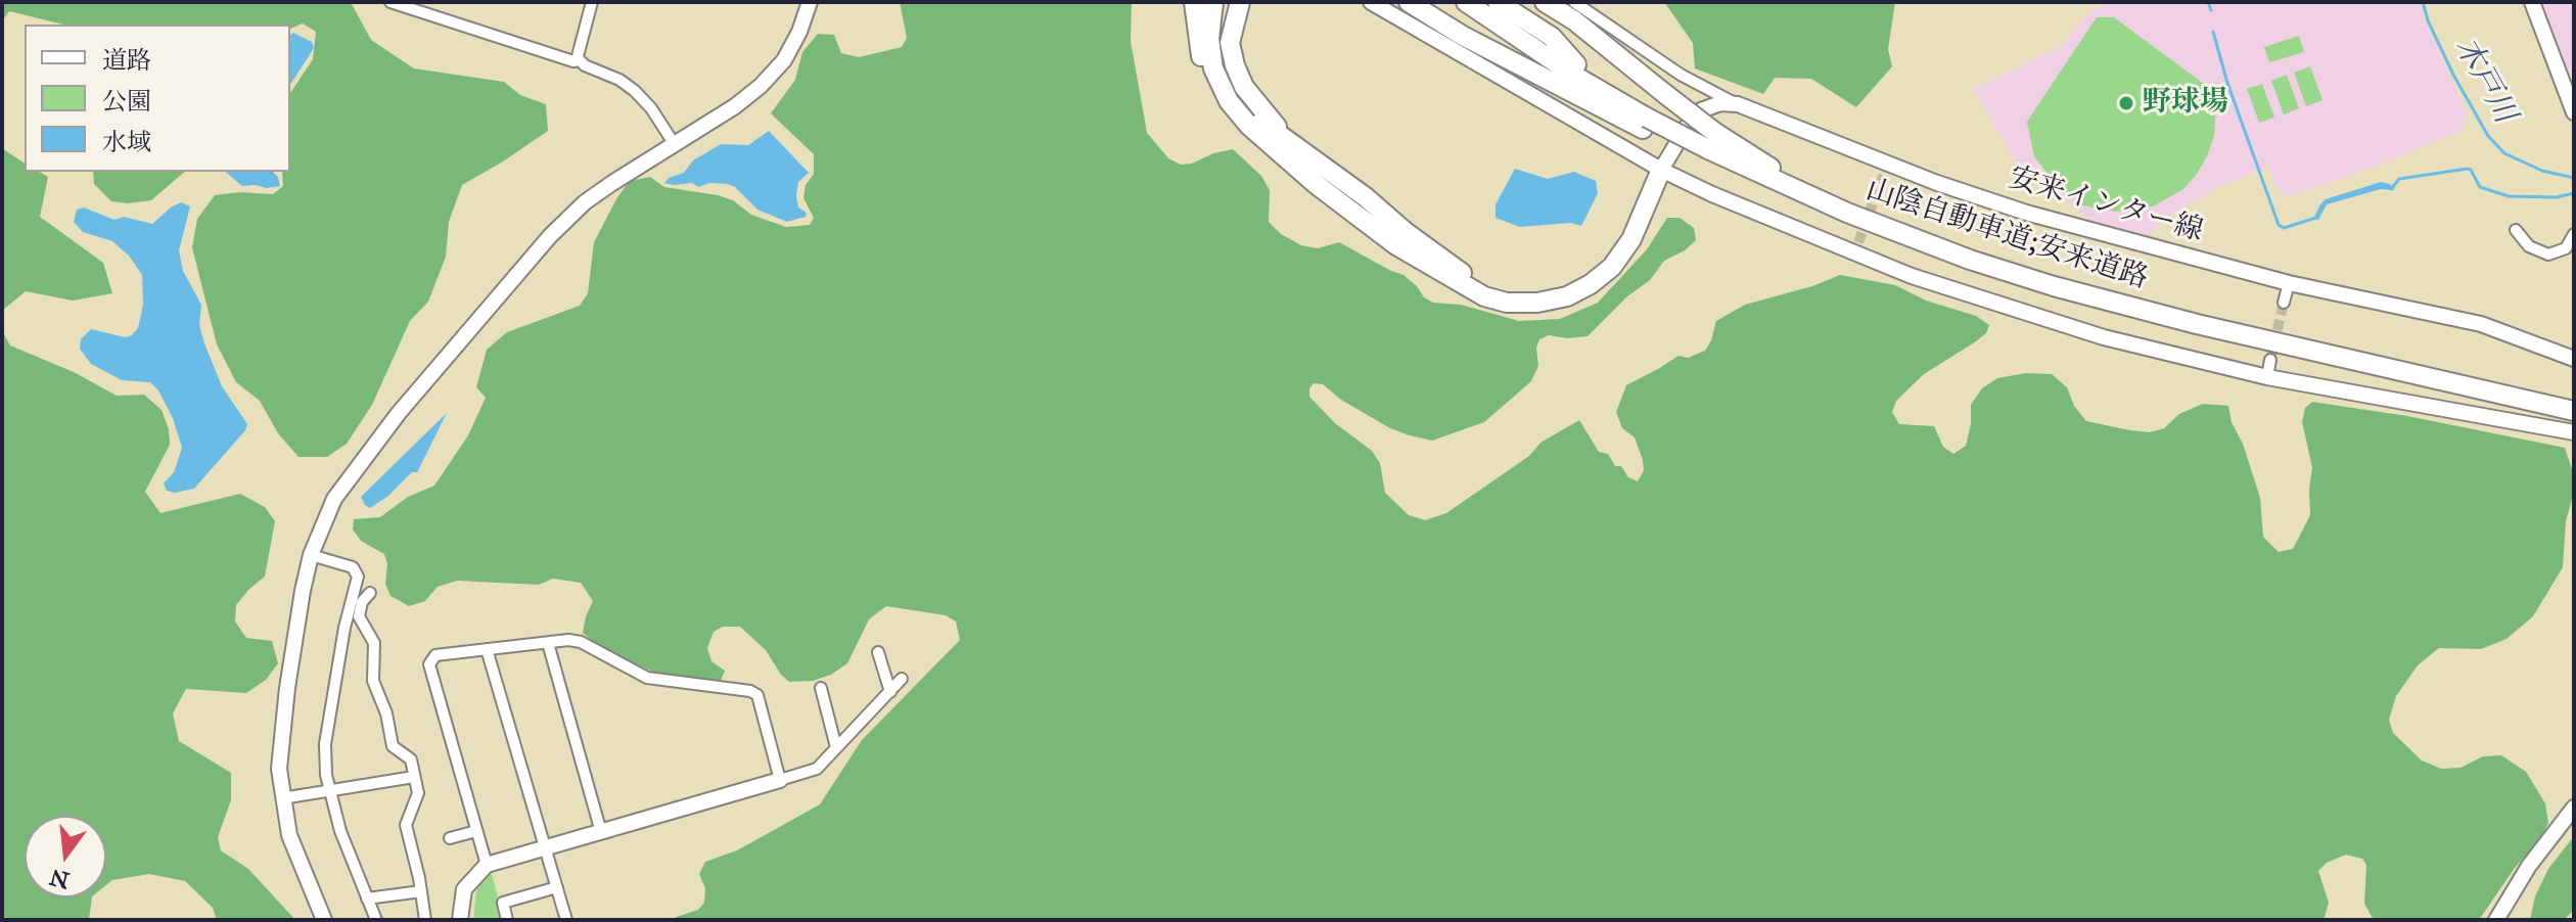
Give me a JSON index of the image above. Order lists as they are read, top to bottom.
{
  "streets": {
    "highway": ["山陰自動車道;安来道路"],
    "main road": ["安来インター線"]
  },
  "water": ["木戸川"],
  "places": ["野球場"],
  "legend": ["道路", "公園", "水域"],
  "north": "bottom"
}
